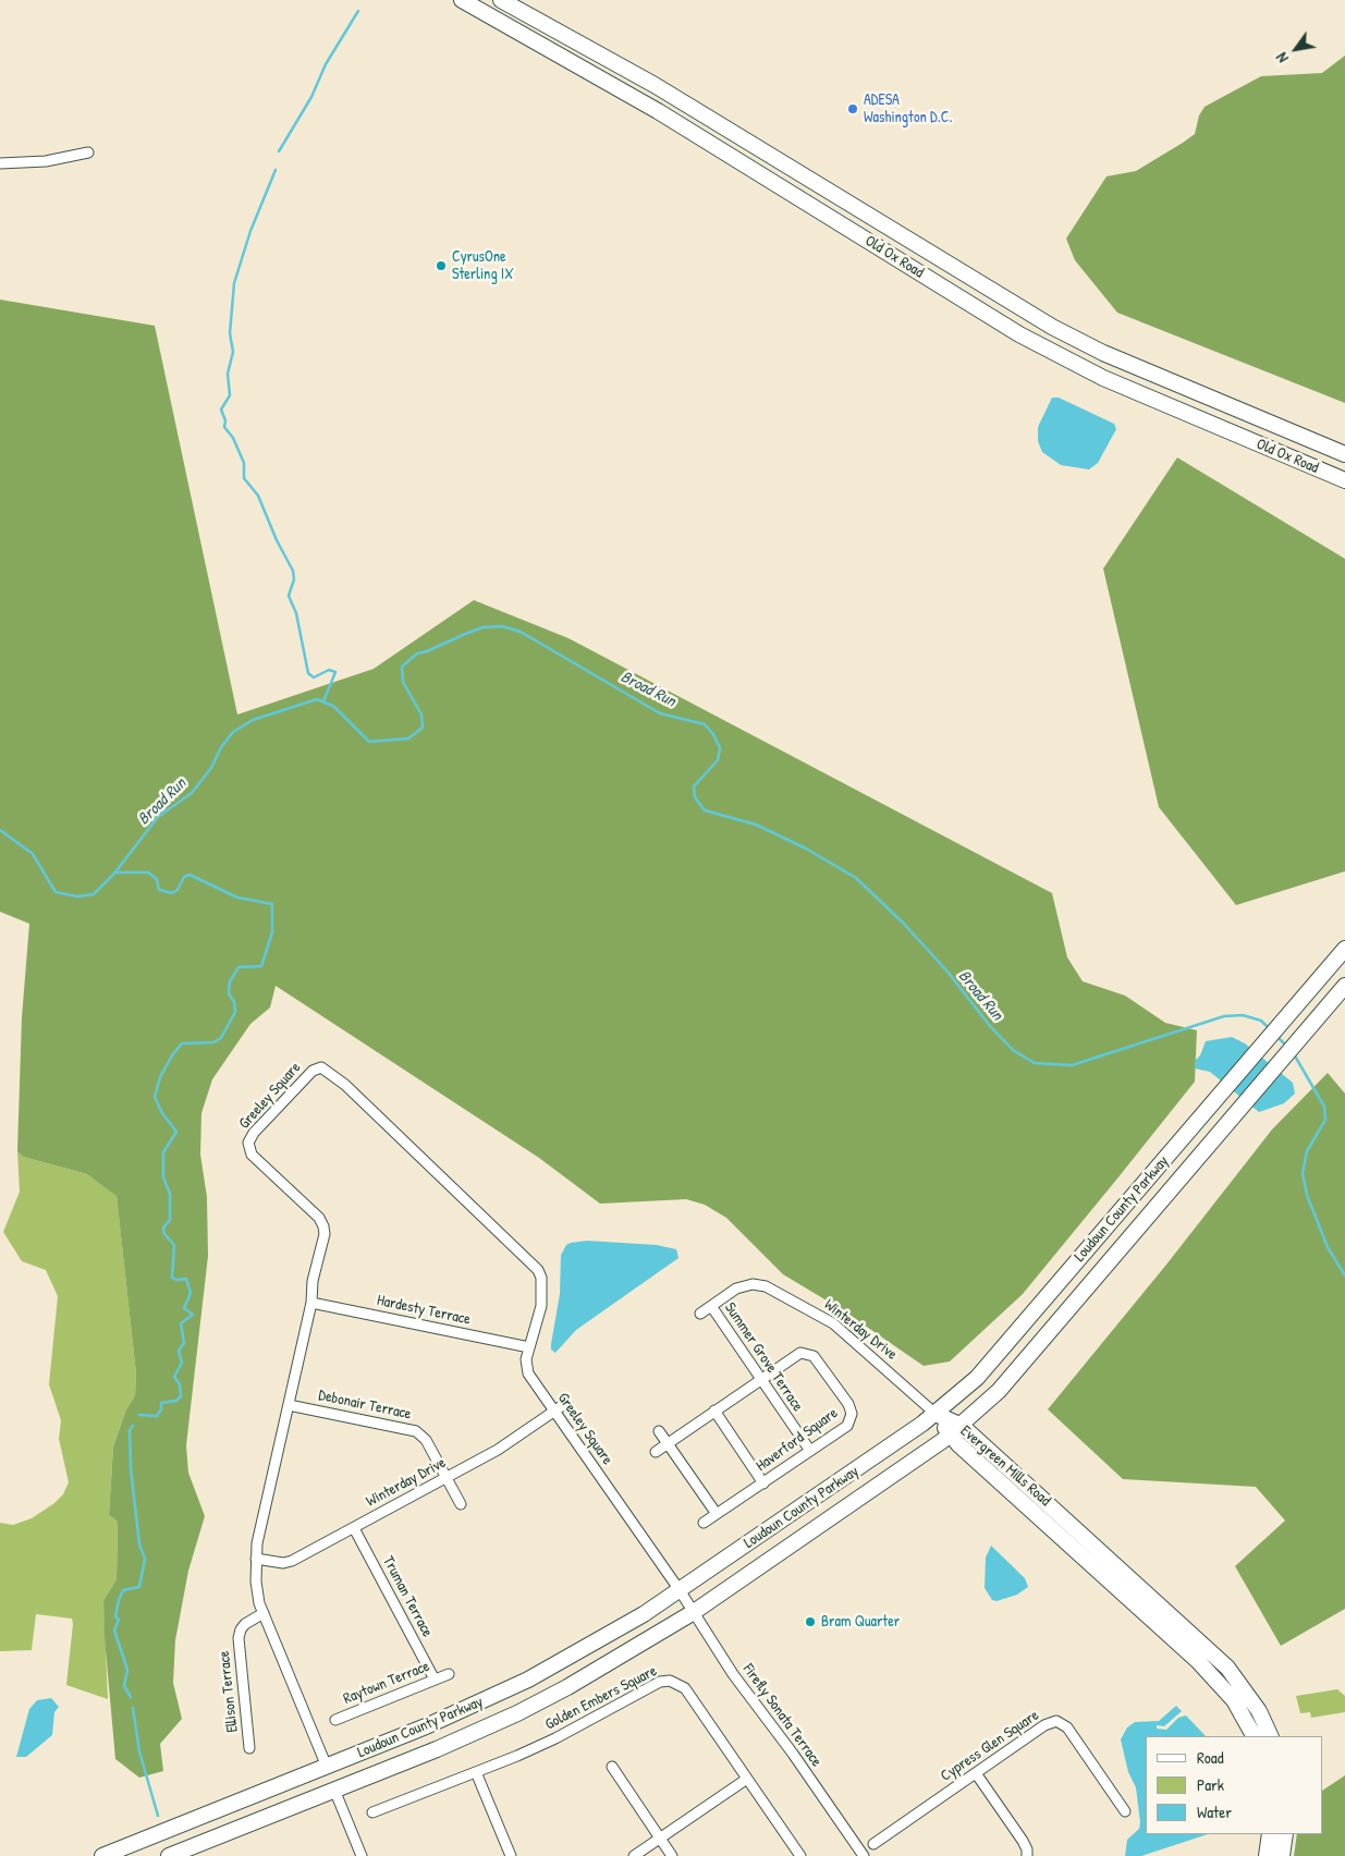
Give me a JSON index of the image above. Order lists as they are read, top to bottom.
{
  "streets": {
    "main road": ["Old Ox Road", "Loudoun County Parkway", "Evergreen Mills Road"],
    "street": [
      "Greeley Square",
      "Hardesty Terrace",
      "Winterday Drive",
      "Summer Grove Terrace",
      "Debonair Terrace",
      "Haverford Square",
      "Truman Terrace",
      "Raytown Terrace",
      "Ellison Terrace",
      "Golden Embers Square",
      "Firefly Sonata Terrace",
      "Cypress Glen Square"
    ]
  },
  "crossings": [
    ["Greeley Square", "Loudoun County Parkway"],
    ["Greeley Square", "Hardesty Terrace"],
    ["Greeley Square", "Winterday Drive"],
    ["Greeley Square", "Debonair Terrace"],
    ["Greeley Square", "Ellison Terrace"],
    ["Greeley Square", "Firefly Sonata Terrace"],
    ["Loudoun County Parkway", "Winterday Drive"],
    ["Loudoun County Parkway", "Evergreen Mills Road"],
    ["Loudoun County Parkway", "Firefly Sonata Terrace"],
    ["Winterday Drive", "Summer Grove Terrace"],
    ["Winterday Drive", "Debonair Terrace"],
    ["Winterday Drive", "Evergreen Mills Road"],
    ["Winterday Drive", "Truman Terrace"],
    ["Summer Grove Terrace", "Haverford Square"],
    ["Truman Terrace", "Raytown Terrace"]
  ],
  "water": ["Broad Run"],
  "places": ["ADESA Washington D.C.", "CyrusOne Sterling IX", "Bram Quarter"],
  "legend": ["Road", "Park", "Water"],
  "north": "bottom left"
}
